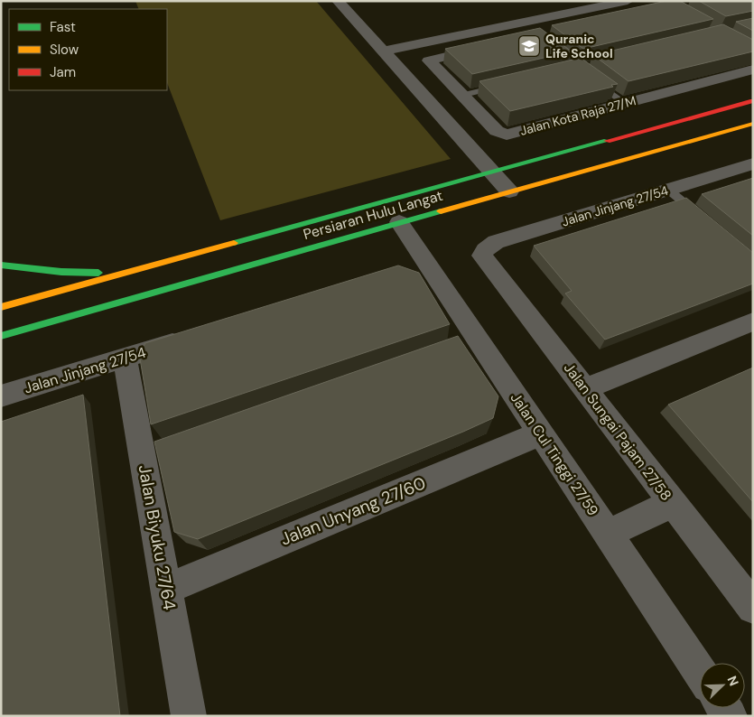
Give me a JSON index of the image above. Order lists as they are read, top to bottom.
{
  "streets": {
    "main road": ["Persiaran Hulu Langat"],
    "street": [
      "Jalan Kota Raja 27/M",
      "Jalan Jinjang 27/54",
      "Jalan Sungai Pajam 27/58",
      "Jalan Cul Tinggi 27/59",
      "Jalan Unyang 27/60",
      "Jalan Biyuku 27/64"
    ]
  },
  "crossings": [
    ["Jalan Jinjang 27/54", "Jalan Sungai Pajam 27/58"],
    ["Jalan Jinjang 27/54", "Jalan Biyuku 27/64"],
    ["Persiaran Hulu Langat", "Jalan Cul Tinggi 27/59"],
    ["Jalan Cul Tinggi 27/59", "Jalan Unyang 27/60"],
    ["Jalan Unyang 27/60", "Jalan Biyuku 27/64"]
  ],
  "places": {
    "school or university": ["Quranic Life School"]
  },
  "legend": ["Fast", "Slow", "Jam"],
  "north": "top right"
}
